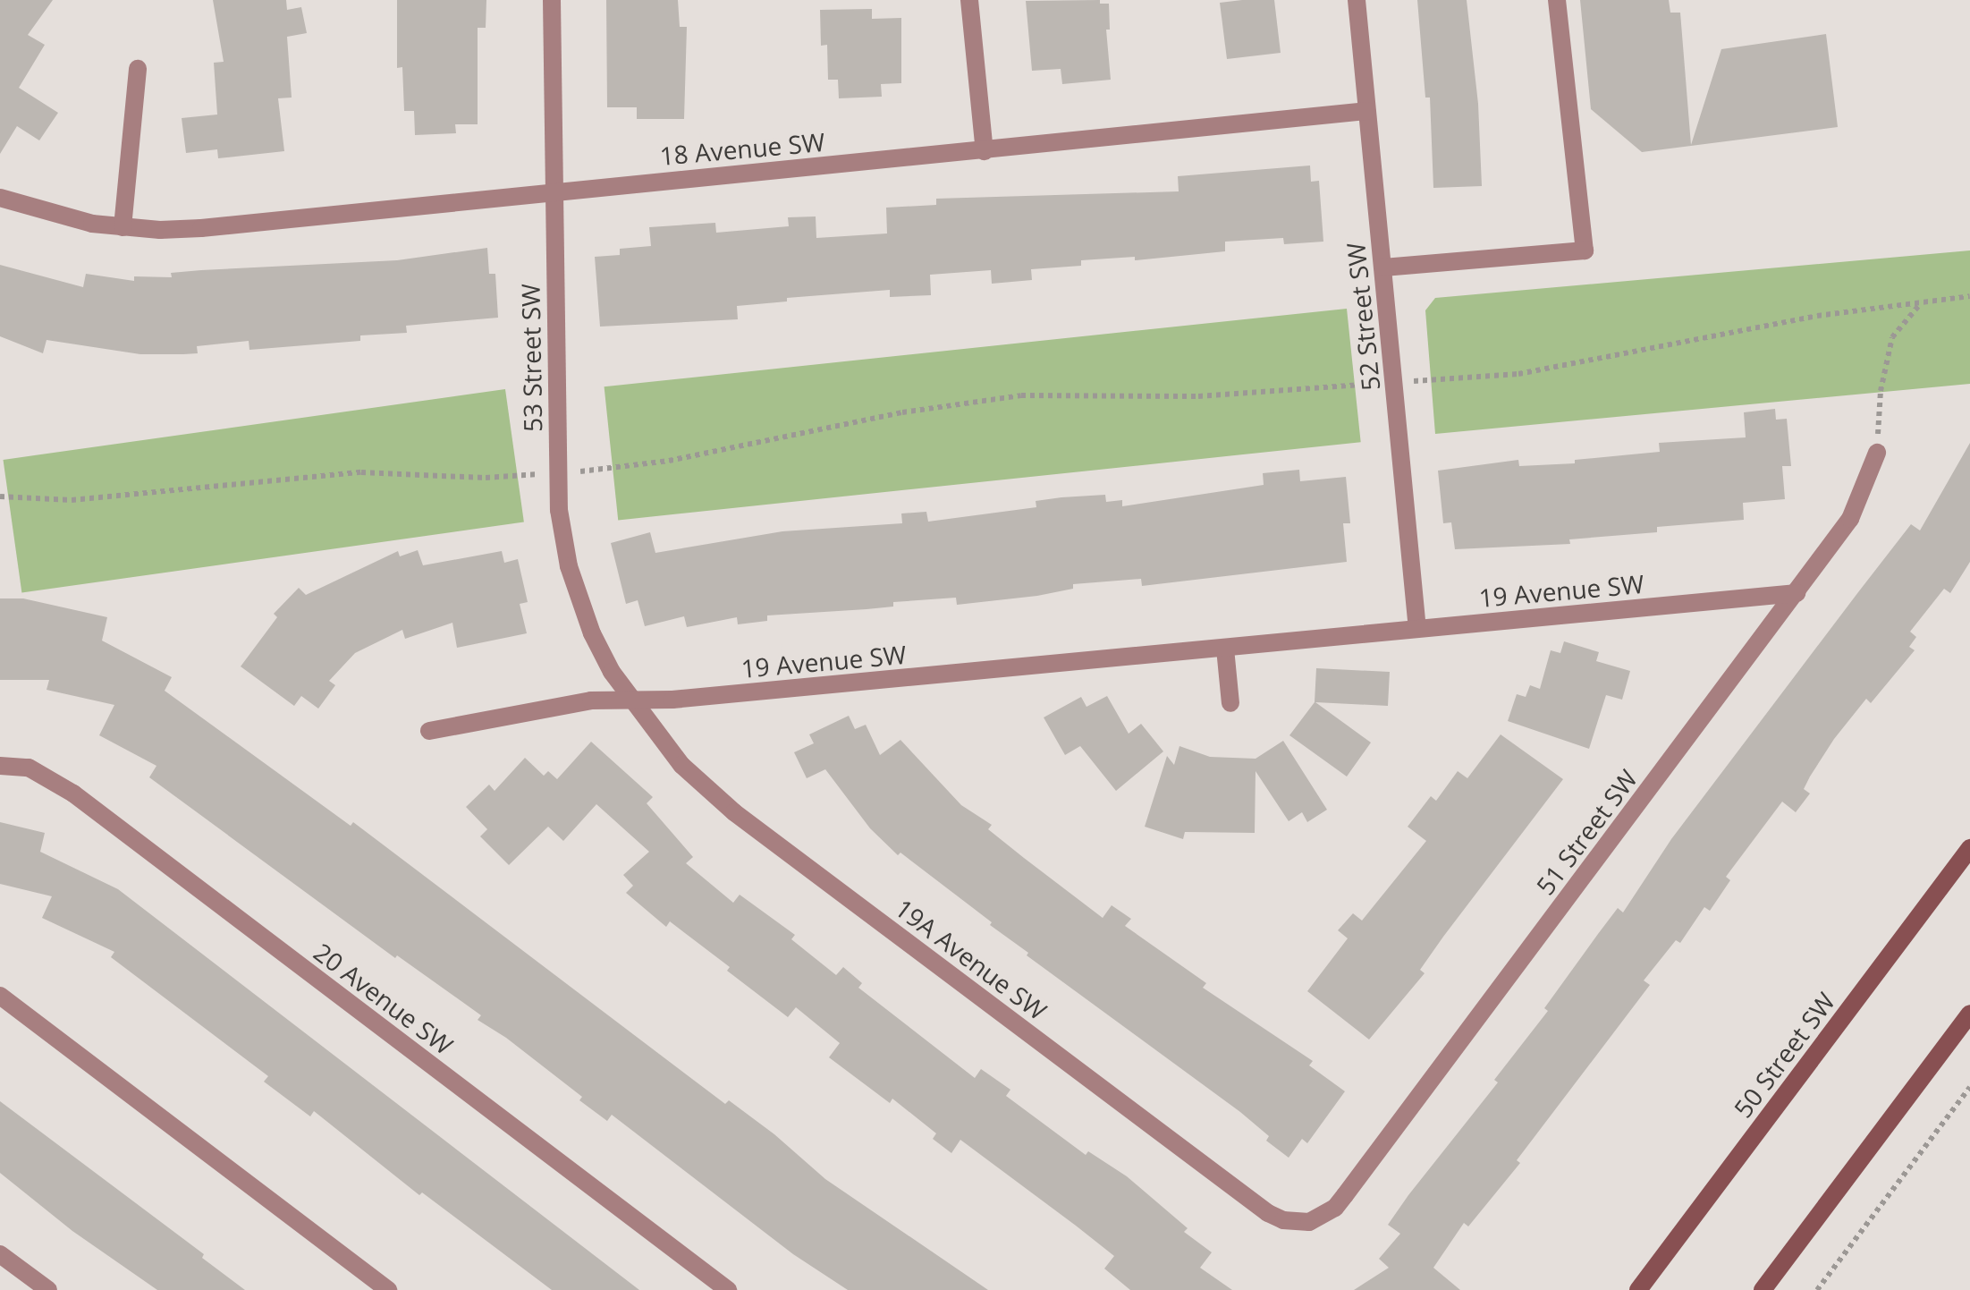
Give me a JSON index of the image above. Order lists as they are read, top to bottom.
{
  "streets": {
    "main road": ["50 Street SW"],
    "street": [
      "18 Avenue SW",
      "52 Street SW",
      "53 Street SW",
      "19 Avenue SW",
      "51 Street SW",
      "19A Avenue SW",
      "20 Avenue SW"
    ]
  },
  "crossings": [
    ["18 Avenue SW", "52 Street SW"],
    ["18 Avenue SW", "53 Street SW"],
    ["52 Street SW", "19 Avenue SW"],
    ["53 Street SW", "19 Avenue SW"],
    ["53 Street SW", "19A Avenue SW"],
    ["19 Avenue SW", "51 Street SW"],
    ["19 Avenue SW", "19A Avenue SW"],
    ["51 Street SW", "19A Avenue SW"]
  ]
}
